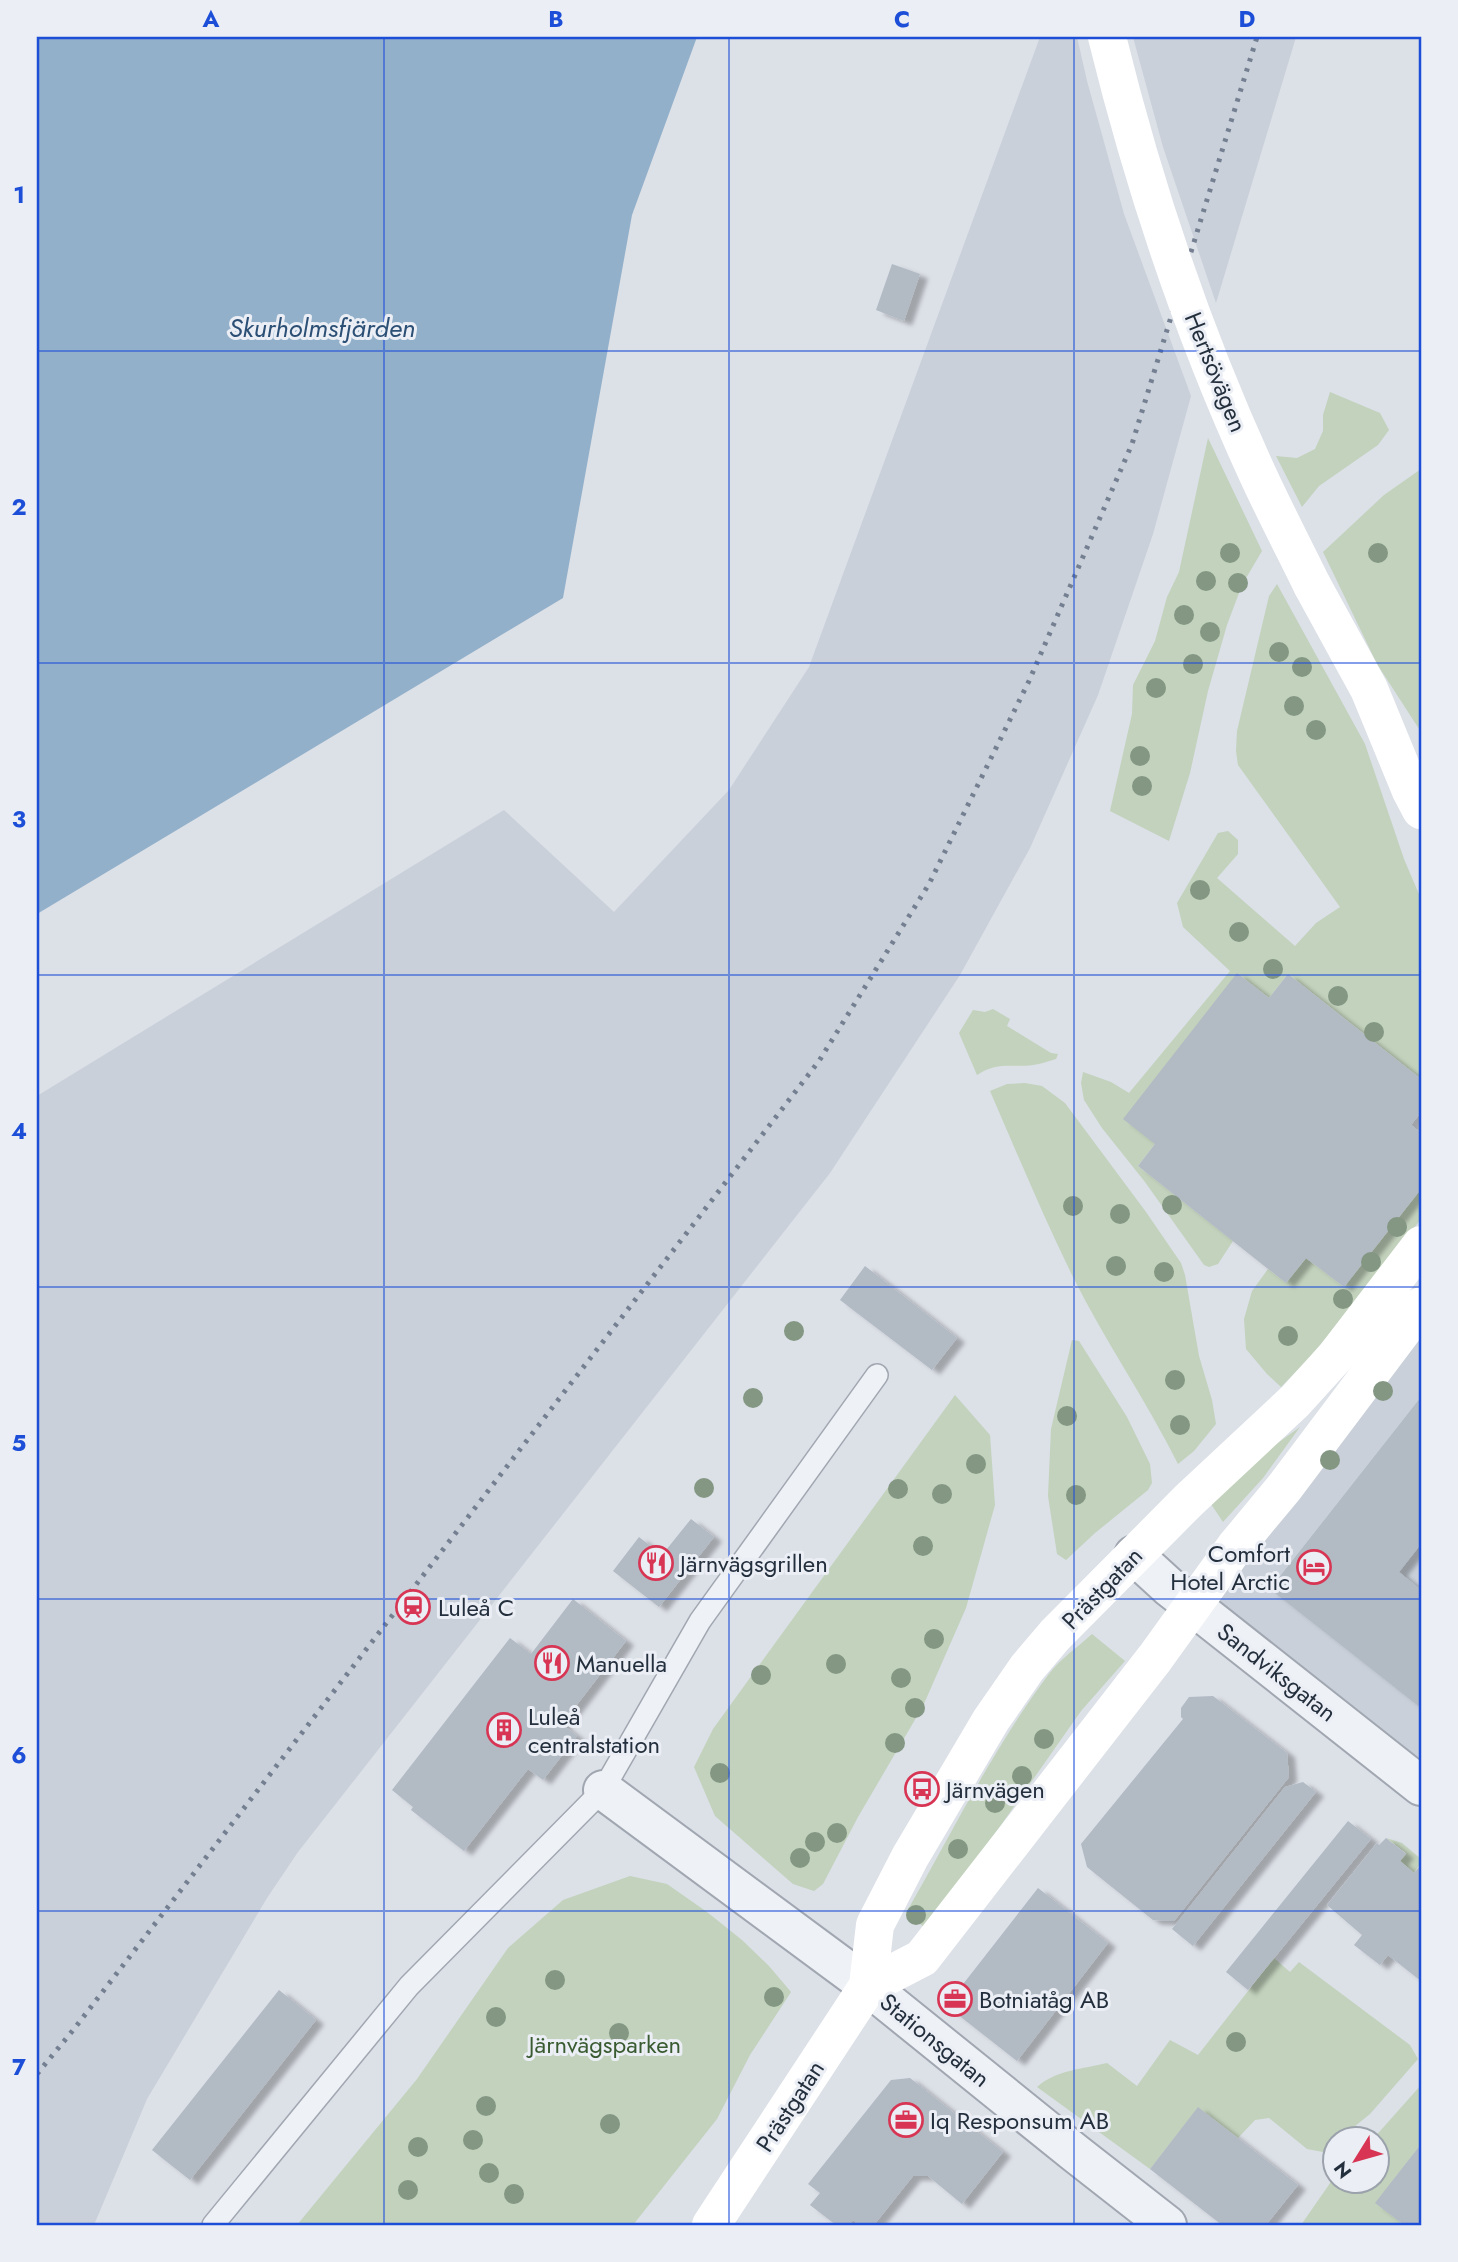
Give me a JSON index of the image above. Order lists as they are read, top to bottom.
{
  "streets": {
    "street": [
      "Hertsövägen",
      "Prästgatan",
      "Sandviksgatan",
      "Stationsgatan"
    ]
  },
  "crossings": [
    ["Prästgatan", "Sandviksgatan"],
    ["Prästgatan", "Stationsgatan"]
  ],
  "water": ["Skurholmsfjärden"],
  "parks": ["Järnvägsparken"],
  "places": {
    "restaurant": ["Järnvägsgrillen", "Manuella"],
    "hotel": ["Comfort Hotel Arctic"],
    "station": ["Luleå C"],
    "building": ["Luleå centralstation"],
    "bus stop": ["Järnvägen"],
    "office": ["Botniatåg AB", "Iq Responsum AB"]
  },
  "north": "bottom left",
  "grid": {
    "columns": [
      "A",
      "B",
      "C",
      "D"
    ],
    "rows": [
      "1",
      "2",
      "3",
      "4",
      "5",
      "6",
      "7"
    ]
  }
}
